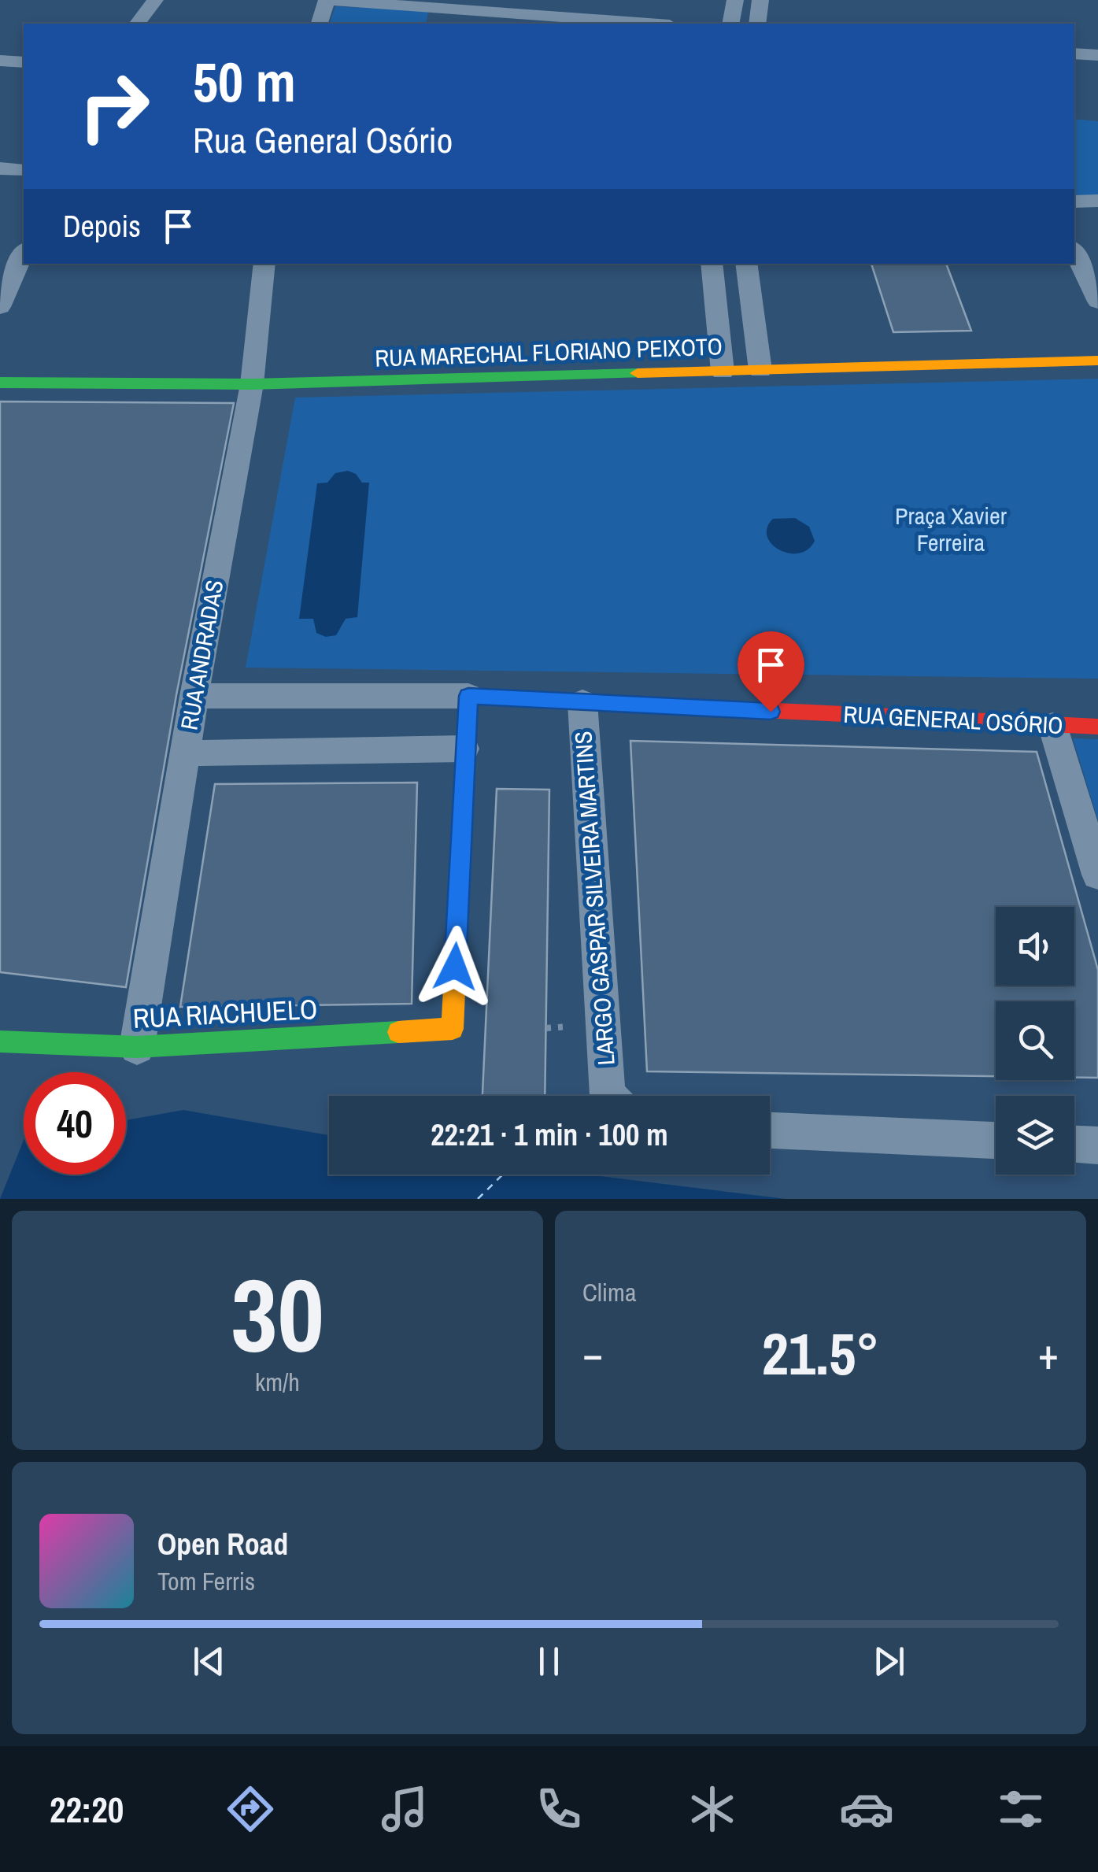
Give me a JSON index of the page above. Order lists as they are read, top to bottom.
{
  "streets": {
    "main road": ["RUA MARECHAL FLORIANO PEIXOTO", "RUA GENERAL OSÓRIO", "RUA RIACHUELO"],
    "street": ["RUA ANDRADAS", "LARGO GASPAR SILVEIRA MARTINS"]
  },
  "crossings": [
    ["RUA MARECHAL FLORIANO PEIXOTO", "RUA ANDRADAS"],
    ["RUA ANDRADAS", "RUA GENERAL OSÓRIO"],
    ["RUA ANDRADAS", "RUA RIACHUELO"],
    ["RUA GENERAL OSÓRIO", "LARGO GASPAR SILVEIRA MARTINS"]
  ],
  "parks": ["Praça Xavier Ferreira"],
  "page": {
    "turn": ["50 m", "Rua General Osório"],
    "then": "Depois",
    "limit": "40",
    "trip": "22:21 · 1 min · 100 m",
    "tile": [
      ["30", "km/h"],
      "Clima"
    ],
    "heat": ["−", "21.5°", "+"],
    "song": ["Open Road", "Tom Ferris"],
    "tabs": "22:20"
  }
}
